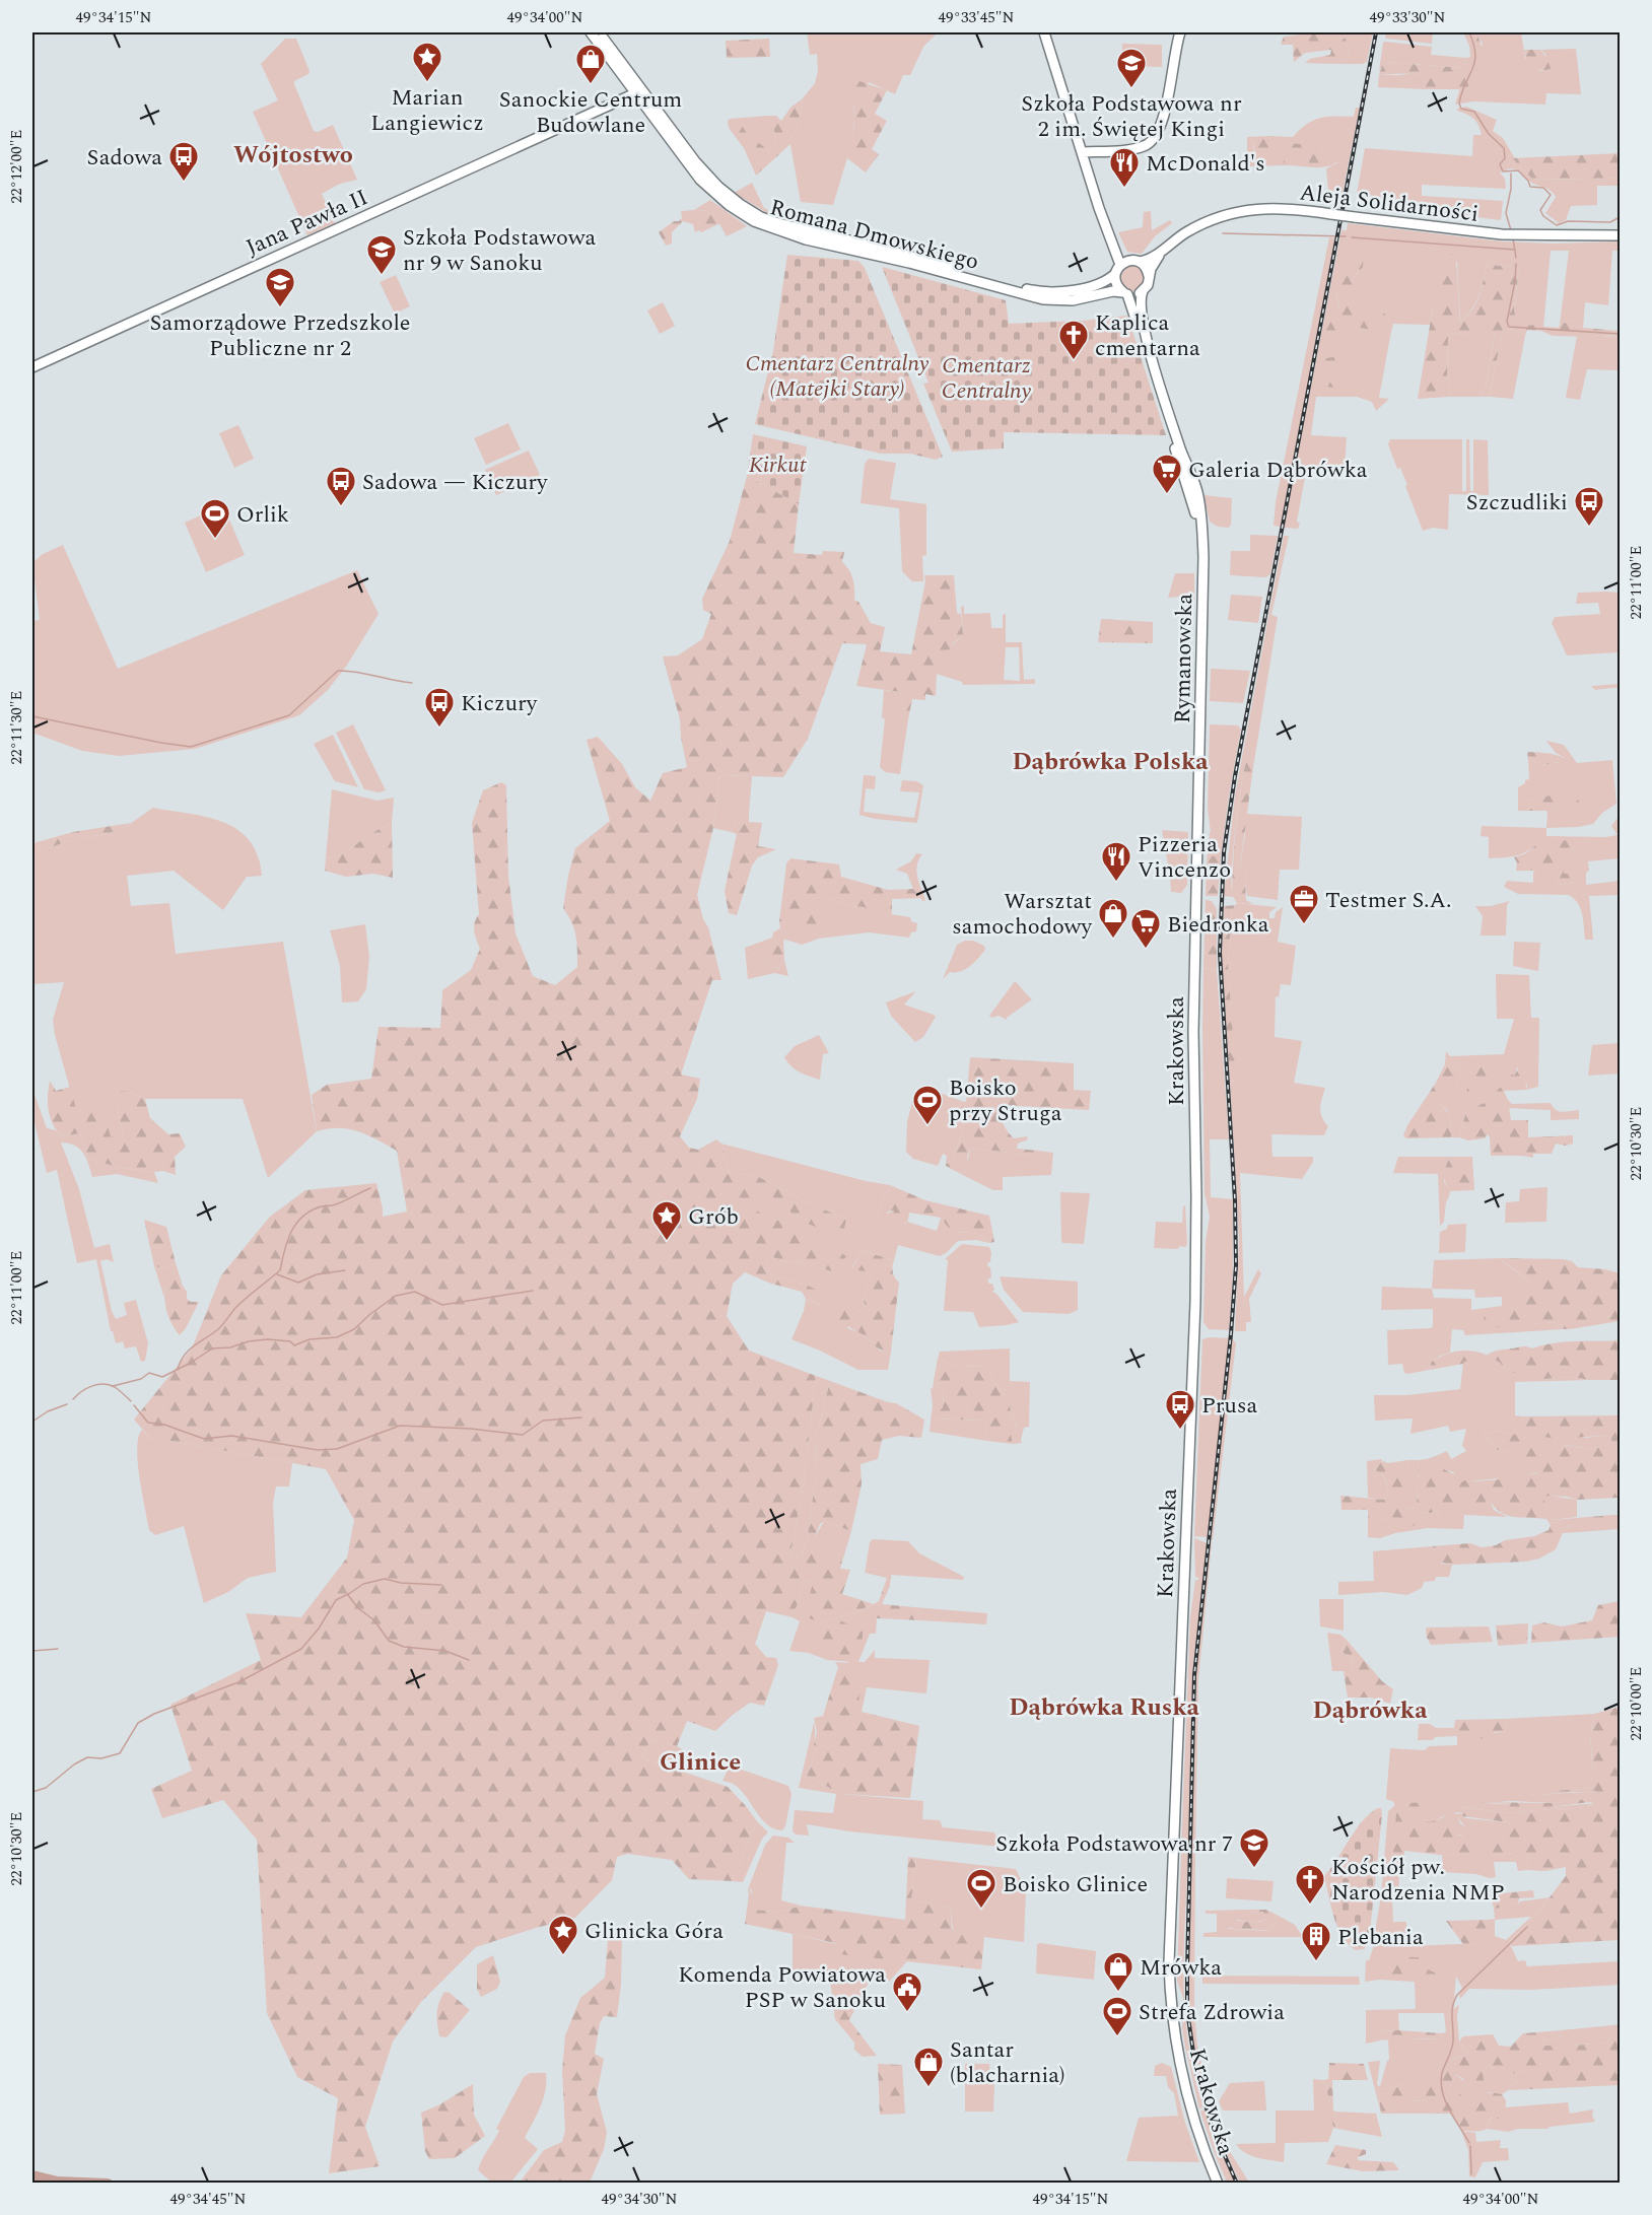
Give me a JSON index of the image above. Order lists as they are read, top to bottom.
{
  "streets": {
    "main road": [
      "Aleja Solidarności",
      "Jana Pawła II",
      "Romana Dmowskiego",
      "Rymanowska",
      "Krakowska"
    ]
  },
  "crossings": [
    ["Aleja Solidarności", "Romana Dmowskiego"],
    ["Aleja Solidarności", "Rymanowska"],
    ["Jana Pawła II", "Romana Dmowskiego"],
    ["Romana Dmowskiego", "Rymanowska"],
    ["Rymanowska", "Krakowska"]
  ],
  "districts": [
    "Wójtostwo",
    "Dąbrówka Polska",
    "Dąbrówka Ruska",
    "Dąbrówka",
    "Glinice"
  ],
  "parks": ["Cmentarz Centralny (Matejki Stary)", "Cmentarz Centralny", "Kirkut"],
  "places": {
    "place": ["Marian Langiewicz", "Grób", "Glinicka Góra"],
    "shop": [
      "Sanockie Centrum Budowlane",
      "Warsztat samochodowy",
      "Mrówka",
      "Santar (blacharnia)"
    ],
    "school or university": [
      "Szkoła Podstawowa nr 2 im. Świętej Kingi",
      "Szkoła Podstawowa nr 9 w Sanoku",
      "Samorządowe Przedszkole Publiczne nr 2",
      "Szkoła Podstawowa nr 7"
    ],
    "bus stop": [
      "Sadowa",
      "Sadowa — Kiczury",
      "Szczudliki",
      "Kiczury",
      "Prusa"
    ],
    "restaurant": ["McDonald's", "Pizzeria Vincenzo"],
    "church": ["Kaplica cmentarna", "Kościół pw. Narodzenia NMP"],
    "supermarket": ["Galeria Dąbrówka", "Biedronka"],
    "sports": [
      "Orlik",
      "Boisko przy Struga",
      "Boisko Glinice",
      "Strefa Zdrowia"
    ],
    "office": ["Testmer S.A."],
    "building": ["Plebania"],
    "public building": ["Komenda Powiatowa PSP w Sanoku"]
  },
  "coordinates": [
    "49°34'15\"N",
    "49°34'00\"N",
    "49°33'45\"N",
    "49°33'30\"N",
    "22°12'00\"E",
    "22°11'00\"E",
    "22°11'30\"E",
    "22°10'30\"E",
    "22°10'00\"E",
    "49°34'45\"N",
    "49°34'30\"N"
  ]
}
